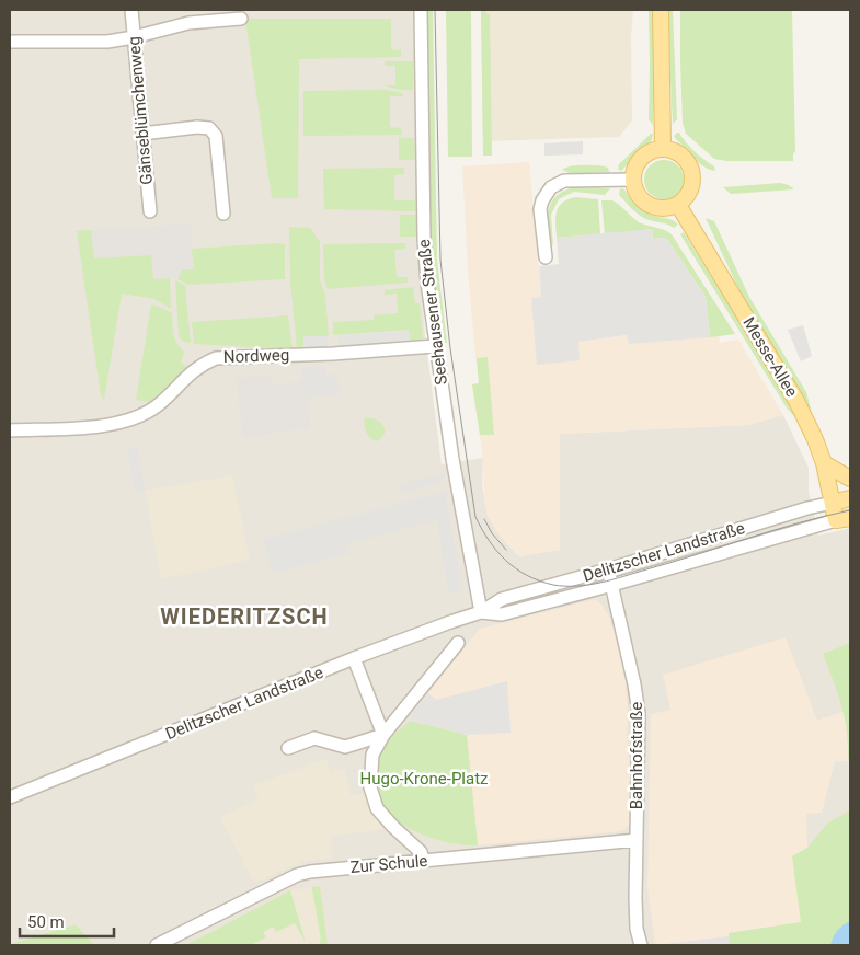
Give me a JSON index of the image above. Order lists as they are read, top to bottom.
{
  "streets": {
    "main road": ["Messe-Allee", "Delitzscher Landstraße"],
    "street": [
      "Gänseblümchenweg",
      "Seehausener Straße",
      "Nordweg",
      "Bahnhofstraße",
      "Zur Schule"
    ]
  },
  "crossings": [
    ["Seehausener Straße", "Nordweg"],
    ["Seehausener Straße", "Delitzscher Landstraße"],
    ["Messe-Allee", "Delitzscher Landstraße"],
    ["Delitzscher Landstraße", "Bahnhofstraße"],
    ["Bahnhofstraße", "Zur Schule"]
  ],
  "districts": ["WIEDERITZSCH"],
  "parks": ["Hugo-Krone-Platz"],
  "scale_bar": "50 m"
}
